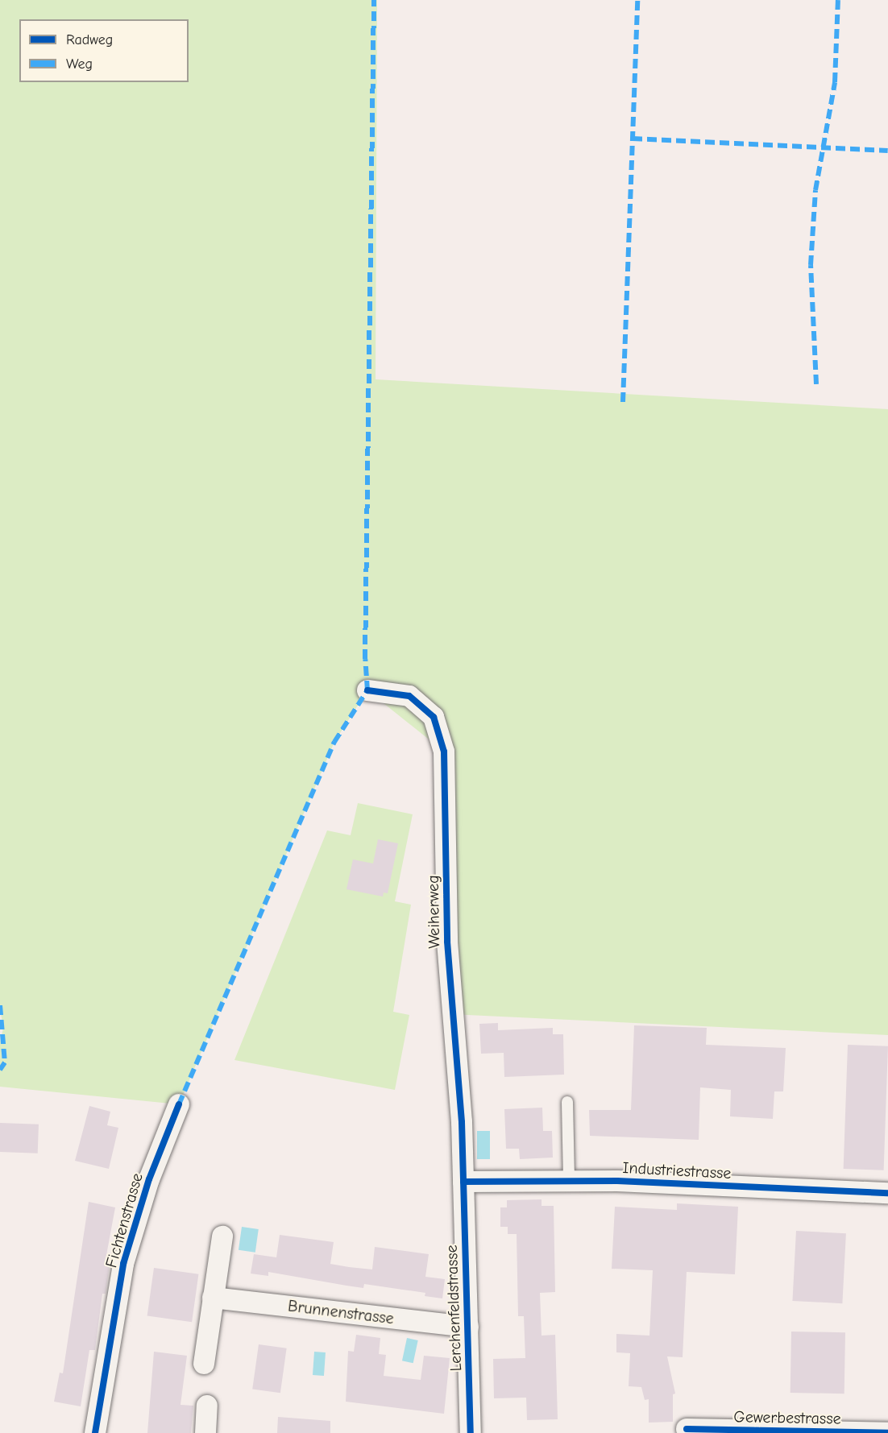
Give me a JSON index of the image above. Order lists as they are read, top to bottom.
{
  "streets": {
    "street": [
      "Weiherweg",
      "Industriestrasse",
      "Fichtenstrasse",
      "Lerchenfeldstrasse",
      "Brunnenstrasse",
      "Gewerbestrasse"
    ]
  },
  "crossings": [
    ["Weiherweg", "Industriestrasse"],
    ["Weiherweg", "Lerchenfeldstrasse"],
    ["Industriestrasse", "Lerchenfeldstrasse"],
    ["Lerchenfeldstrasse", "Brunnenstrasse"]
  ],
  "legend": ["Radweg", "Weg"]
}
